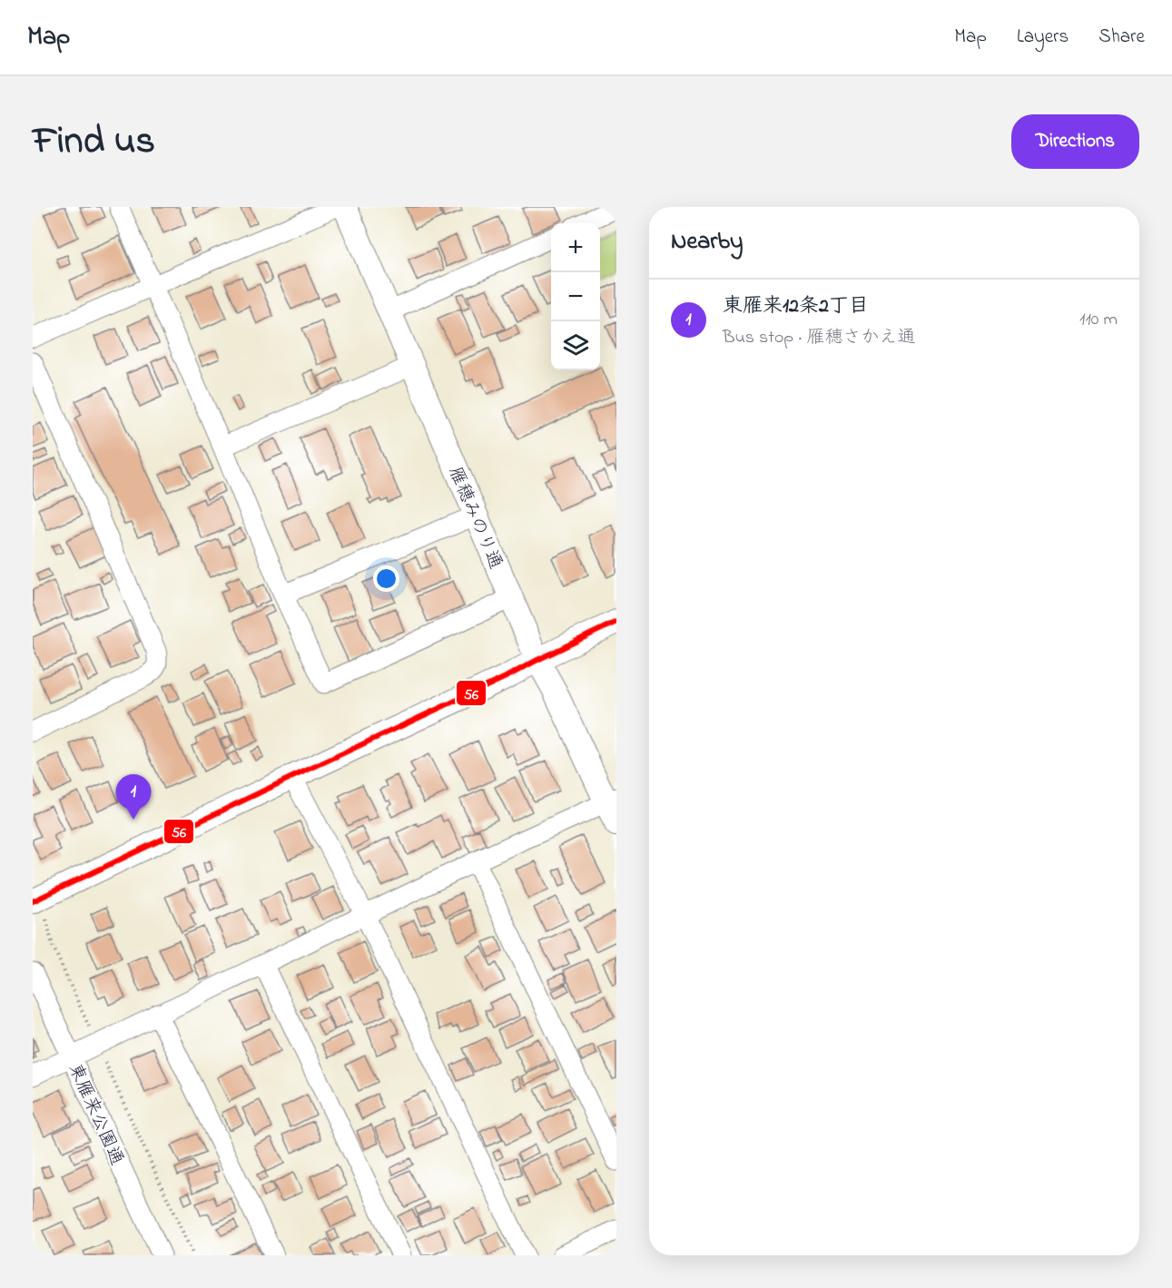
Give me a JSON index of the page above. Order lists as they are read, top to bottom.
{
  "streets": {
    "street": ["雁穂みのり通", "東雁来公園通"]
  },
  "lines": ["transit line 56"],
  "page": {
    "header": "Map",
    "nav": ["Map", "Layers", "Share"],
    "title": "Find us",
    "buttons": "Directions",
    "heading": "Nearby",
    "map_buttons": ["+", "−"],
    "list": [
      {
        "mark": "1",
        "name": "東雁来12条2丁目",
        "note": "Bus stop · 雁穂さかえ通",
        "value": "110 m"
      }
    ],
    "pins": "1"
  }
}
